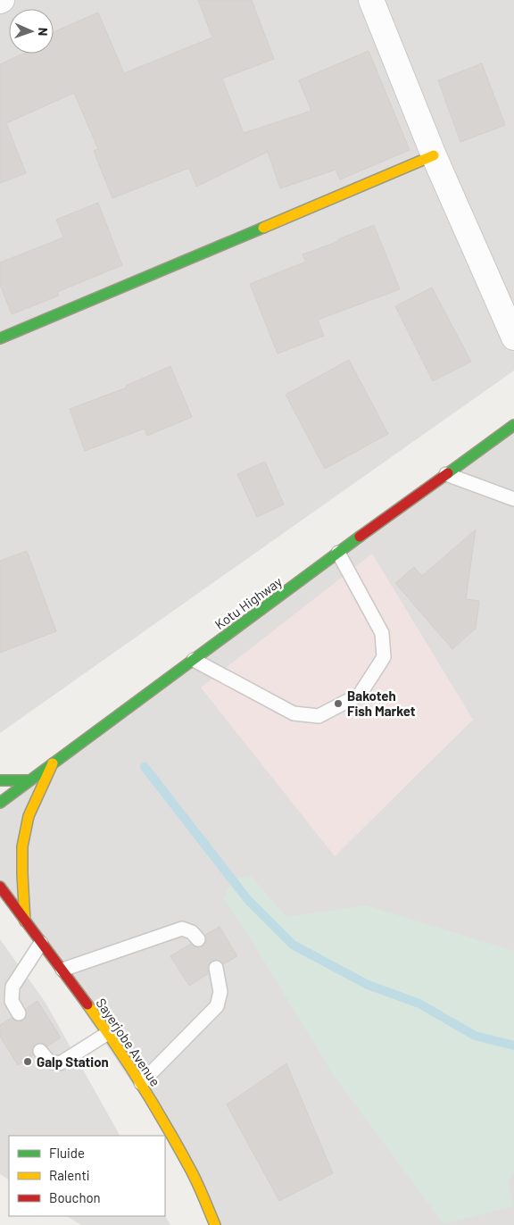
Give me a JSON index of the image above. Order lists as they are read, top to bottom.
{
  "streets": {
    "street": ["Kotu Highway", "Sayerjobe Avenue"]
  },
  "places": ["Bakoteh Fish Market", "Galp Station"],
  "legend": ["Fluide", "Ralenti", "Bouchon"],
  "north": "right"
}
